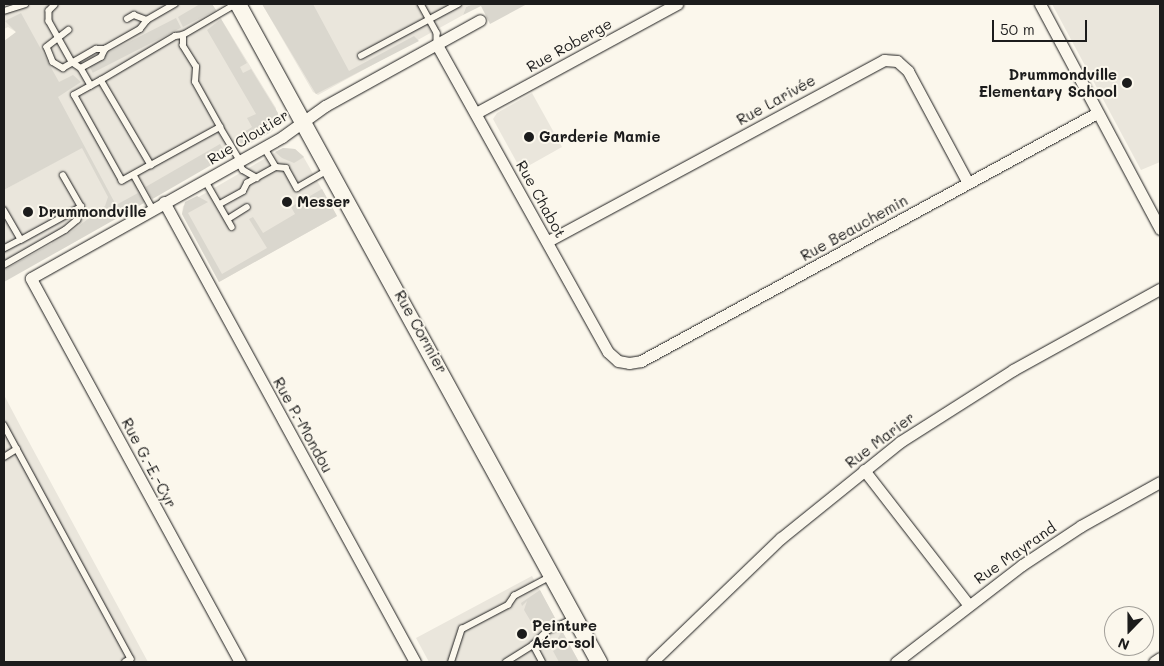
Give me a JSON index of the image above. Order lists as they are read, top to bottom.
{
  "streets": {
    "street": [
      "Rue Roberge",
      "Rue Larivée",
      "Rue Cloutier",
      "Rue Chabot",
      "Rue Beauchemin",
      "Rue Cormier",
      "Rue P.-Mondou",
      "Rue Marier",
      "Rue G.-E.-Cyr",
      "Rue Mayrand"
    ]
  },
  "crossings": [
    ["Rue Roberge", "Rue Chabot"],
    ["Rue Larivée", "Rue Chabot"],
    ["Rue Larivée", "Rue Beauchemin"],
    ["Rue Cloutier", "Rue Chabot"],
    ["Rue Cloutier", "Rue Cormier"],
    ["Rue Cloutier", "Rue P.-Mondou"],
    ["Rue Cloutier", "Rue G.-E.-Cyr"],
    ["Rue Chabot", "Rue Beauchemin"]
  ],
  "places": [
    "Drummondville Elementary School",
    "Garderie Mamie",
    "Messer",
    "Drummondville",
    "Peinture Aéro-sol"
  ],
  "scale_bar": "50 m",
  "north": "bottom"
}
